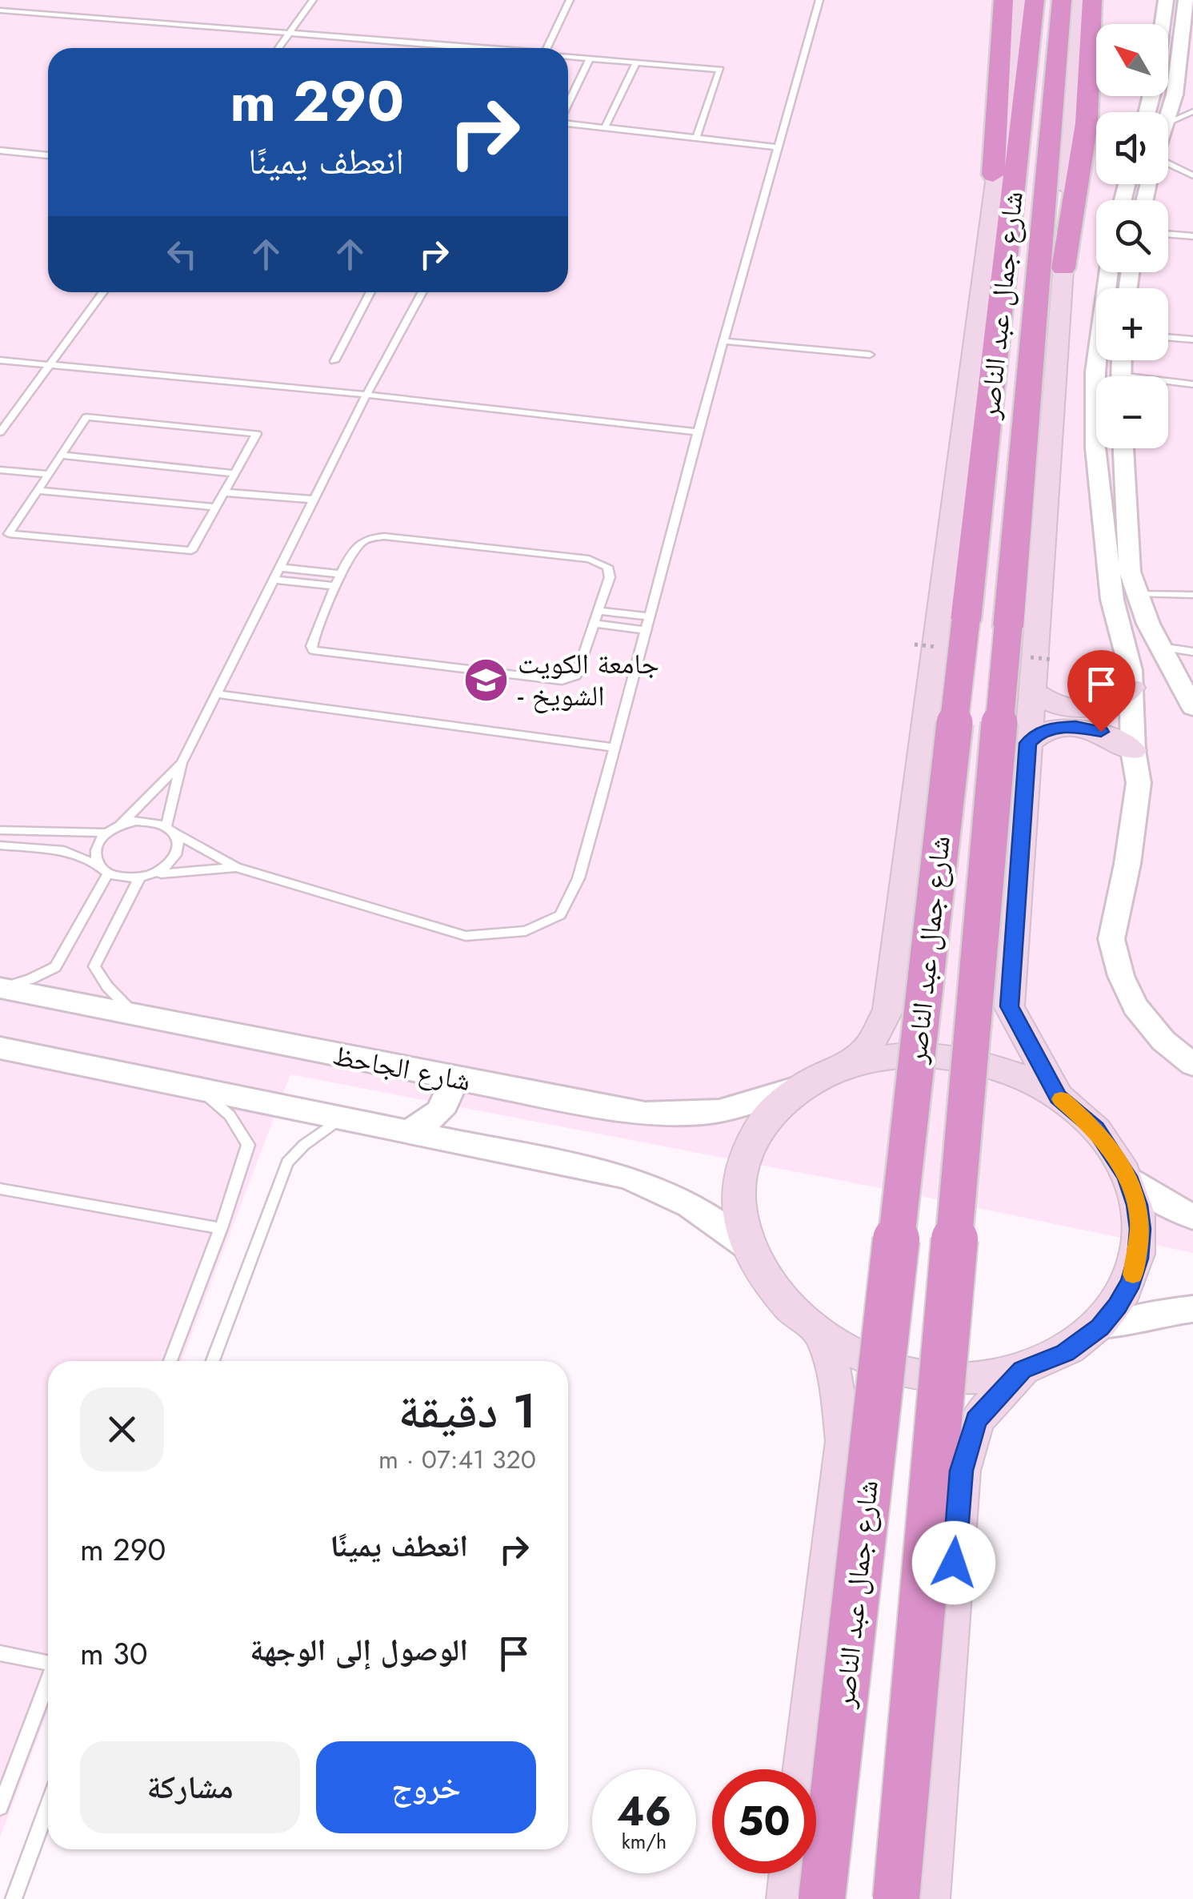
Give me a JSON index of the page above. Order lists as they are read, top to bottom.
{
  "streets": {
    "highway": ["شارع جمال عبد الناصر"],
    "street": ["شارع الجاحظ"]
  },
  "places": {
    "school or university": ["جامعة الكويت - الشويخ"]
  },
  "north": "top left",
  "page": {
    "map_buttons": ["+", "−"],
    "turn": ["290 m", "انعطف يمينًا"],
    "heading": ["1 دقيقة", "320 m · 07:41"],
    "list": [
      {
        "name": "انعطف يمينًا",
        "value": "290 m"
      },
      {
        "name": "الوصول إلى الوجهة",
        "value": "30 m"
      }
    ],
    "buttons": ["خروج", "مشاركة"],
    "speed": "46 km/h",
    "limit": "50"
  }
}
